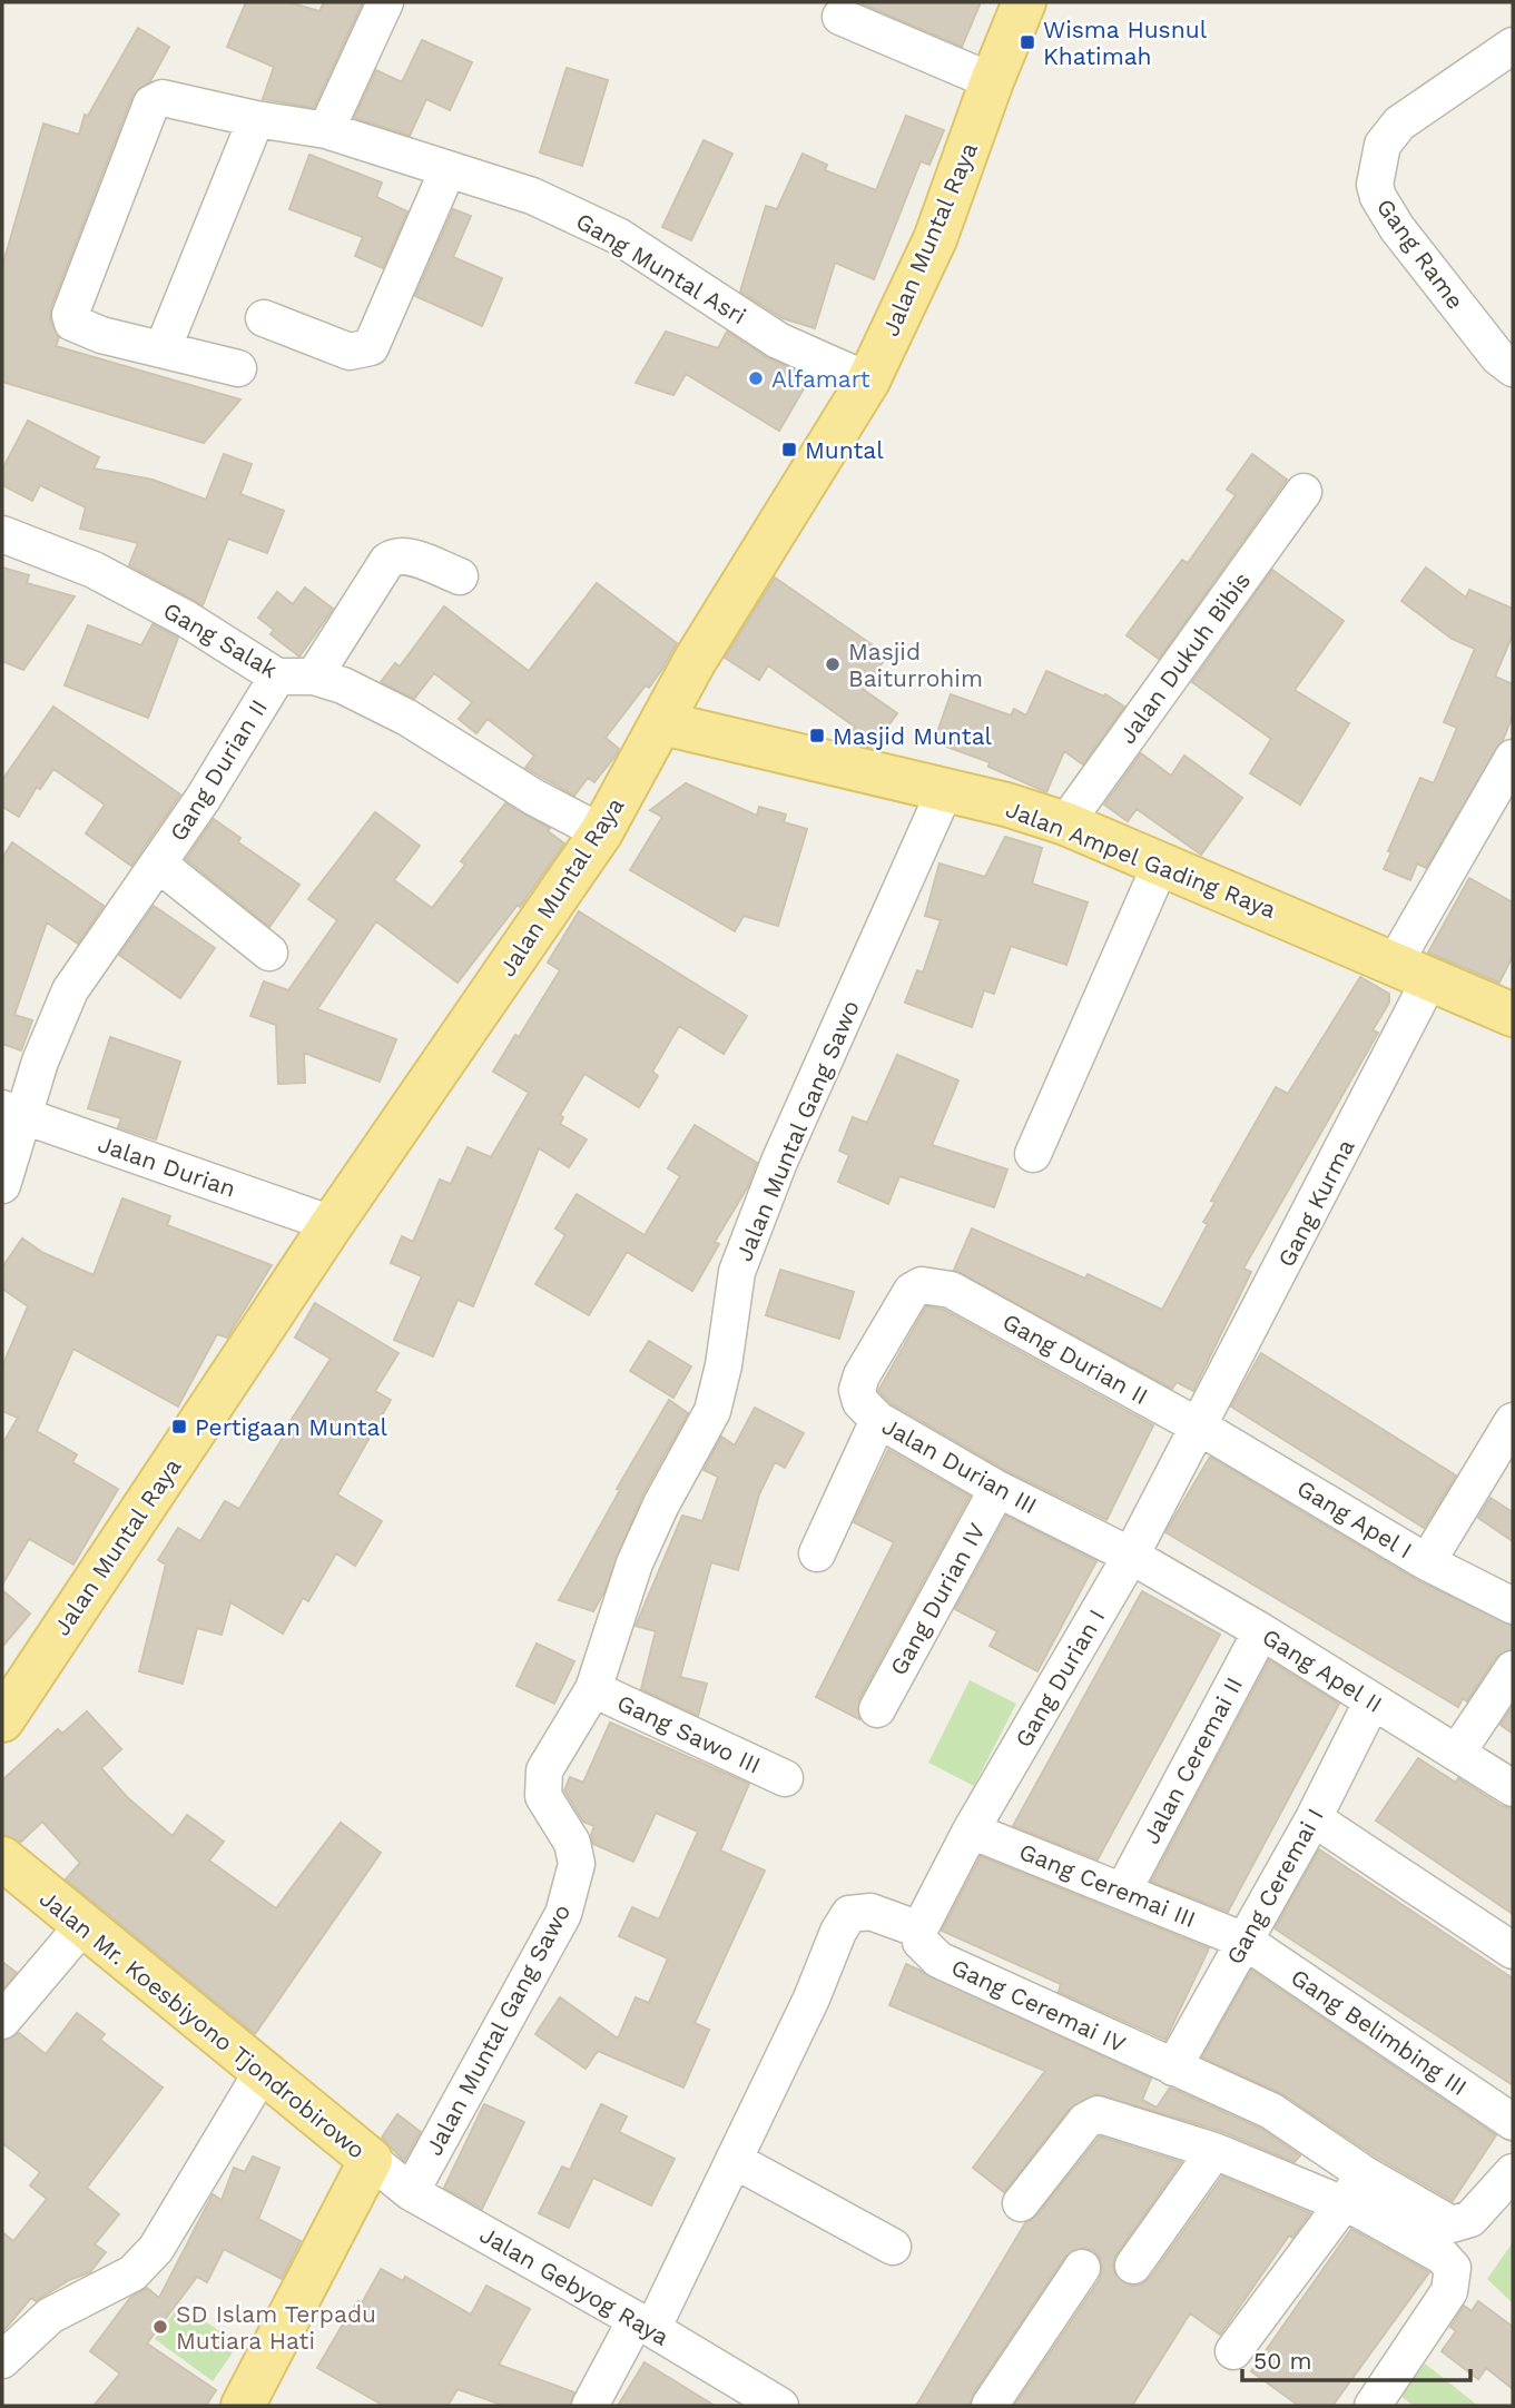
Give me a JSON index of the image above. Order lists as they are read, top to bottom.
{
  "streets": {
    "main road": ["Jalan Muntal Raya", "Jalan Ampel Gading Raya", "Jalan Mr. Koesbiyono Tjondrobirowo"],
    "street": [
      "Gang Rame",
      "Gang Muntal Asri",
      "Gang Salak",
      "Jalan Dukuh Bibis",
      "Gang Durian II",
      "Jalan Muntal Gang Sawo",
      "Jalan Durian",
      "Gang Kurma",
      "Jalan Durian III",
      "Gang Apel I",
      "Gang Durian IV",
      "Gang Apel II",
      "Gang Durian I",
      "Gang Sawo III",
      "Jalan Ceremai II",
      "Gang Ceremai III",
      "Gang Ceremai I",
      "Gang Ceremai IV",
      "Gang Belimbing III",
      "Jalan Gebyog Raya"
    ]
  },
  "crossings": [
    ["Jalan Muntal Raya", "Gang Muntal Asri"],
    ["Jalan Muntal Raya", "Gang Salak"],
    ["Jalan Muntal Raya", "Jalan Ampel Gading Raya"],
    ["Jalan Muntal Raya", "Jalan Durian"],
    ["Gang Salak", "Gang Durian II"],
    ["Jalan Dukuh Bibis", "Jalan Ampel Gading Raya"],
    ["Gang Durian II", "Jalan Durian"],
    ["Gang Durian II", "Gang Kurma"],
    ["Gang Durian II", "Jalan Durian III"],
    ["Gang Durian II", "Gang Apel I"],
    ["Gang Durian II", "Gang Durian I"],
    ["Jalan Ampel Gading Raya", "Jalan Muntal Gang Sawo"],
    ["Jalan Ampel Gading Raya", "Gang Kurma"],
    ["Jalan Muntal Gang Sawo", "Gang Sawo III"],
    ["Jalan Muntal Gang Sawo", "Jalan Gebyog Raya"],
    ["Gang Kurma", "Gang Apel I"],
    ["Gang Kurma", "Gang Durian I"],
    ["Jalan Durian III", "Gang Durian IV"],
    ["Jalan Durian III", "Gang Apel II"],
    ["Jalan Durian III", "Gang Durian I"],
    ["Gang Apel I", "Gang Durian I"],
    ["Gang Apel II", "Gang Durian I"],
    ["Gang Apel II", "Jalan Ceremai II"],
    ["Gang Apel II", "Gang Ceremai I"],
    ["Gang Durian I", "Gang Ceremai III"],
    ["Gang Durian I", "Gang Ceremai IV"],
    ["Jalan Ceremai II", "Gang Ceremai III"],
    ["Gang Ceremai III", "Gang Ceremai I"],
    ["Gang Ceremai III", "Gang Belimbing III"],
    ["Gang Ceremai I", "Gang Ceremai IV"],
    ["Gang Ceremai I", "Gang Belimbing III"],
    ["Jalan Mr. Koesbiyono Tjondrobirowo", "Jalan Gebyog Raya"]
  ],
  "places": {
    "transit": [
      "Wisma Husnul Khatimah",
      "Muntal",
      "Masjid Muntal",
      "Pertigaan Muntal"
    ],
    "other": ["Alfamart", "Masjid Baiturrohim", "SD Islam Terpadu Mutiara Hati"]
  },
  "scale_bar": "50 m"
}
